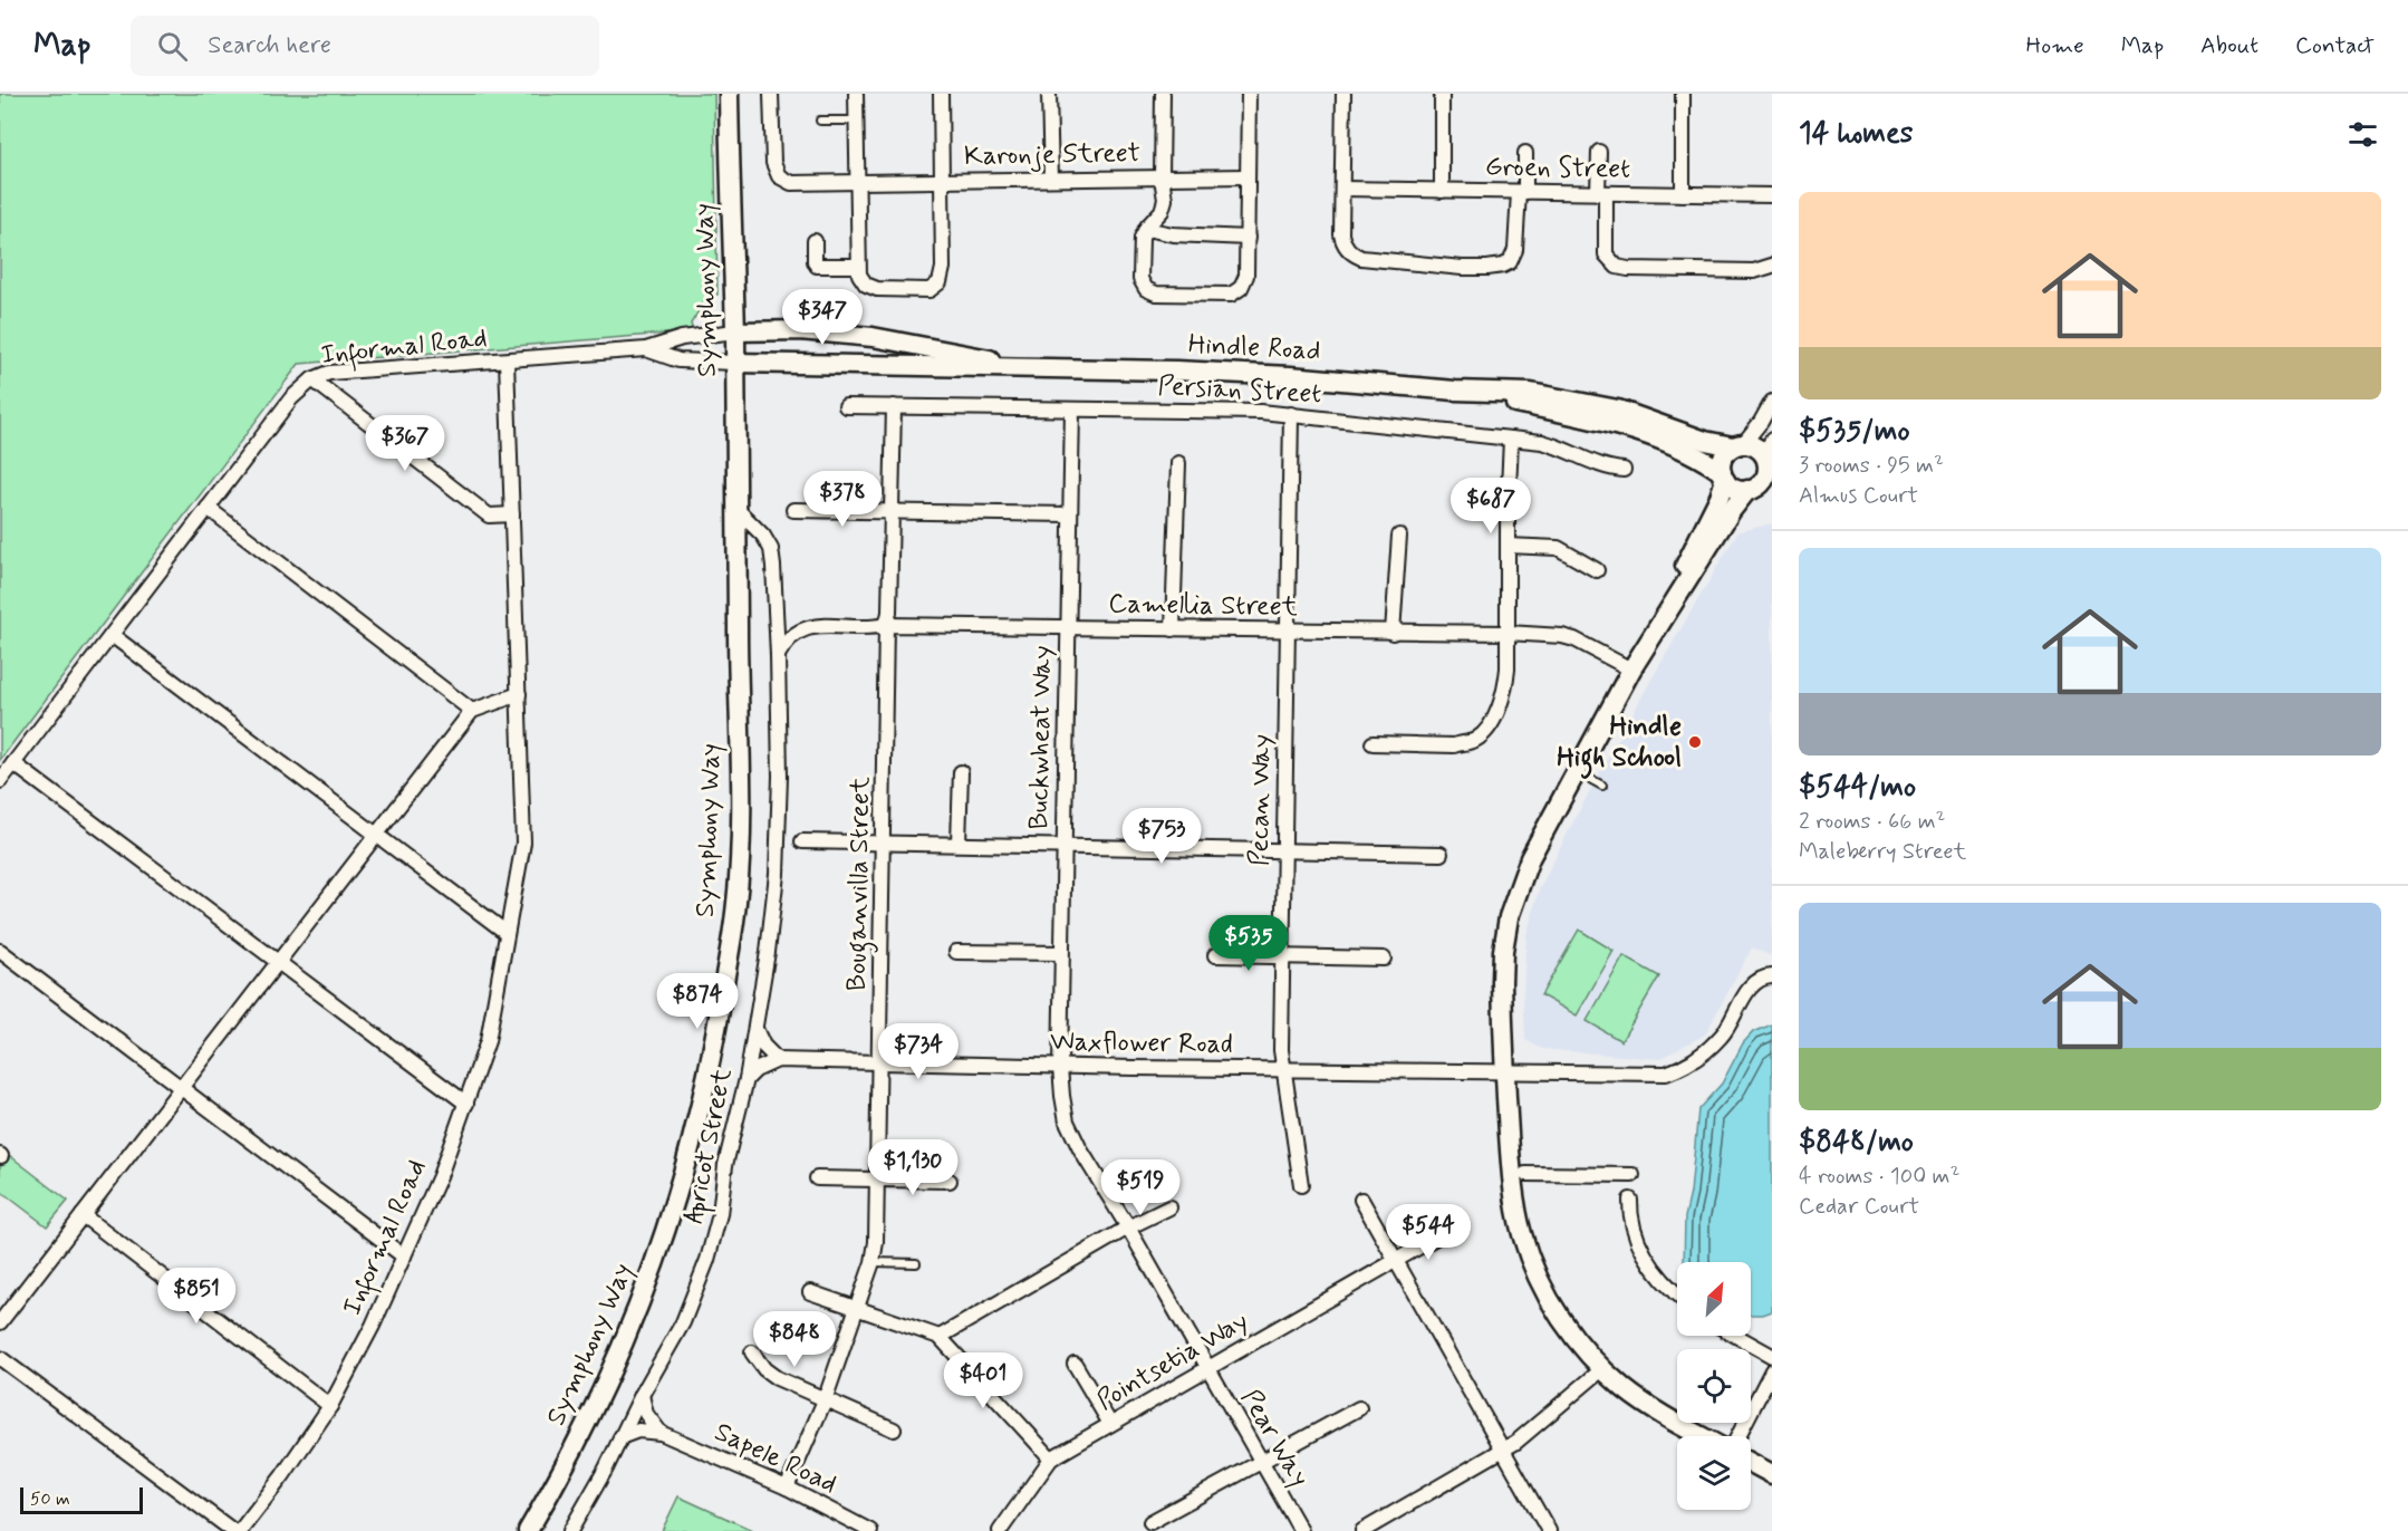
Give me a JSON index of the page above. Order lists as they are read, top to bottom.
{
  "streets": {
    "main road": ["Symphony Way", "Hindle Road"],
    "street": [
      "Karonje Street",
      "Groen Street",
      "Informal Road",
      "Persian Street",
      "Camellia Street",
      "Buckwheat Way",
      "Pecan Way",
      "Bouganvilla Street",
      "Waxflower Road",
      "Apricot Street",
      "Pointsetia Way",
      "Pear Way",
      "Sapele Road"
    ]
  },
  "crossings": [
    ["Symphony Way", "Informal Road"],
    ["Symphony Way", "Hindle Road"],
    ["Symphony Way", "Apricot Street"],
    ["Informal Road", "Hindle Road"],
    ["Persian Street", "Buckwheat Way"],
    ["Persian Street", "Pecan Way"],
    ["Persian Street", "Bouganvilla Street"],
    ["Camellia Street", "Buckwheat Way"],
    ["Camellia Street", "Pecan Way"],
    ["Camellia Street", "Bouganvilla Street"],
    ["Camellia Street", "Apricot Street"],
    ["Buckwheat Way", "Waxflower Road"],
    ["Buckwheat Way", "Pear Way"],
    ["Pecan Way", "Waxflower Road"],
    ["Bouganvilla Street", "Waxflower Road"],
    ["Bouganvilla Street", "Sapele Road"],
    ["Apricot Street", "Sapele Road"],
    ["Pointsetia Way", "Pear Way"]
  ],
  "places": ["Hindle High School"],
  "scale_bar": "50 m",
  "north": "top right",
  "page": {
    "header": "Map",
    "search": "Search here",
    "nav": [
      "Home",
      "Map",
      "About",
      "Contact"
    ],
    "heading": "14 homes",
    "list": [
      {
        "name": "$535/mo",
        "note": "3 rooms · 95 m² · Almus Court"
      },
      {
        "name": "$544/mo",
        "note": "2 rooms · 66 m² · Maleberry Street"
      },
      {
        "name": "$848/mo",
        "note": "4 rooms · 100 m² · Cedar Court"
      }
    ],
    "price": [
      "$347",
      "$367",
      "$378",
      "$687",
      "$753",
      "$535",
      "$874",
      "$734",
      "$1,130",
      "$519",
      "$544",
      "$851",
      "$848",
      "$401"
    ],
    "scale": "50 m"
  }
}
